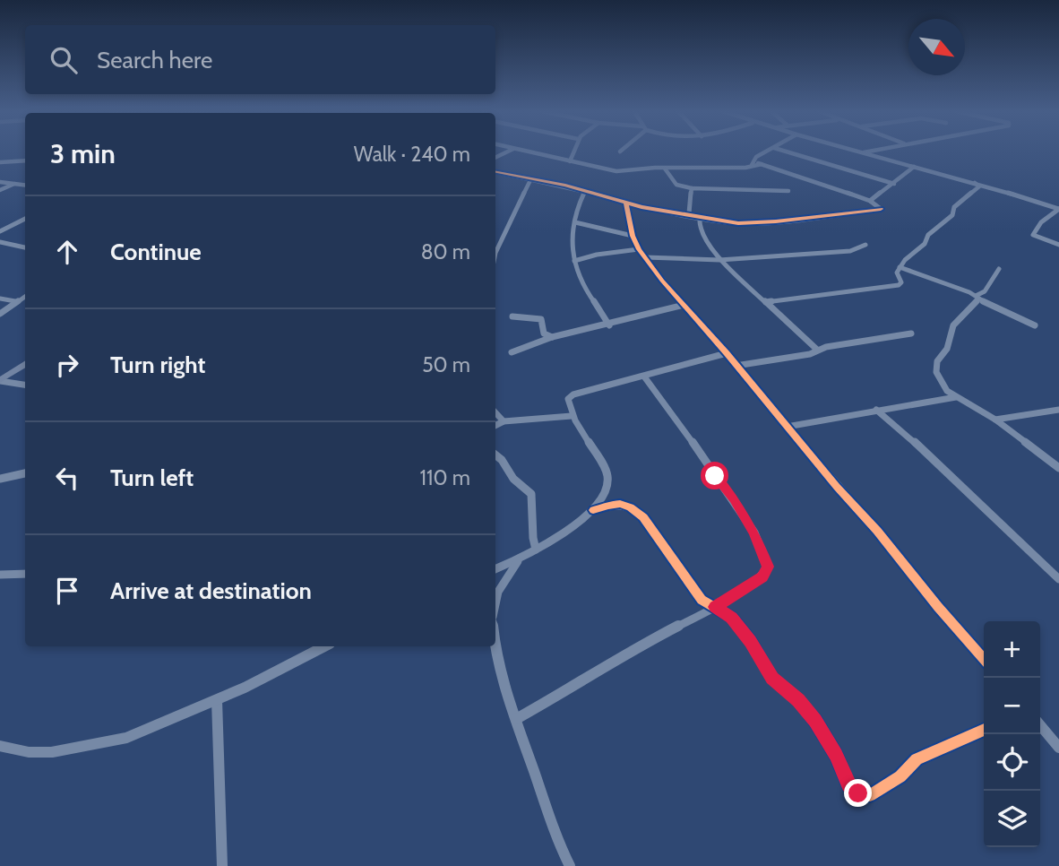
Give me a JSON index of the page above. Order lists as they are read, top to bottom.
{
  "north": "bottom right",
  "page": {
    "search": "Search here",
    "heading": ["3 min", "Walk · 240 m"],
    "list": [
      ["Continue", "80 m"],
      ["Turn right", "50 m"],
      ["Turn left", "110 m"],
      "Arrive at destination"
    ],
    "map_buttons": ["+", "−"]
  }
}
